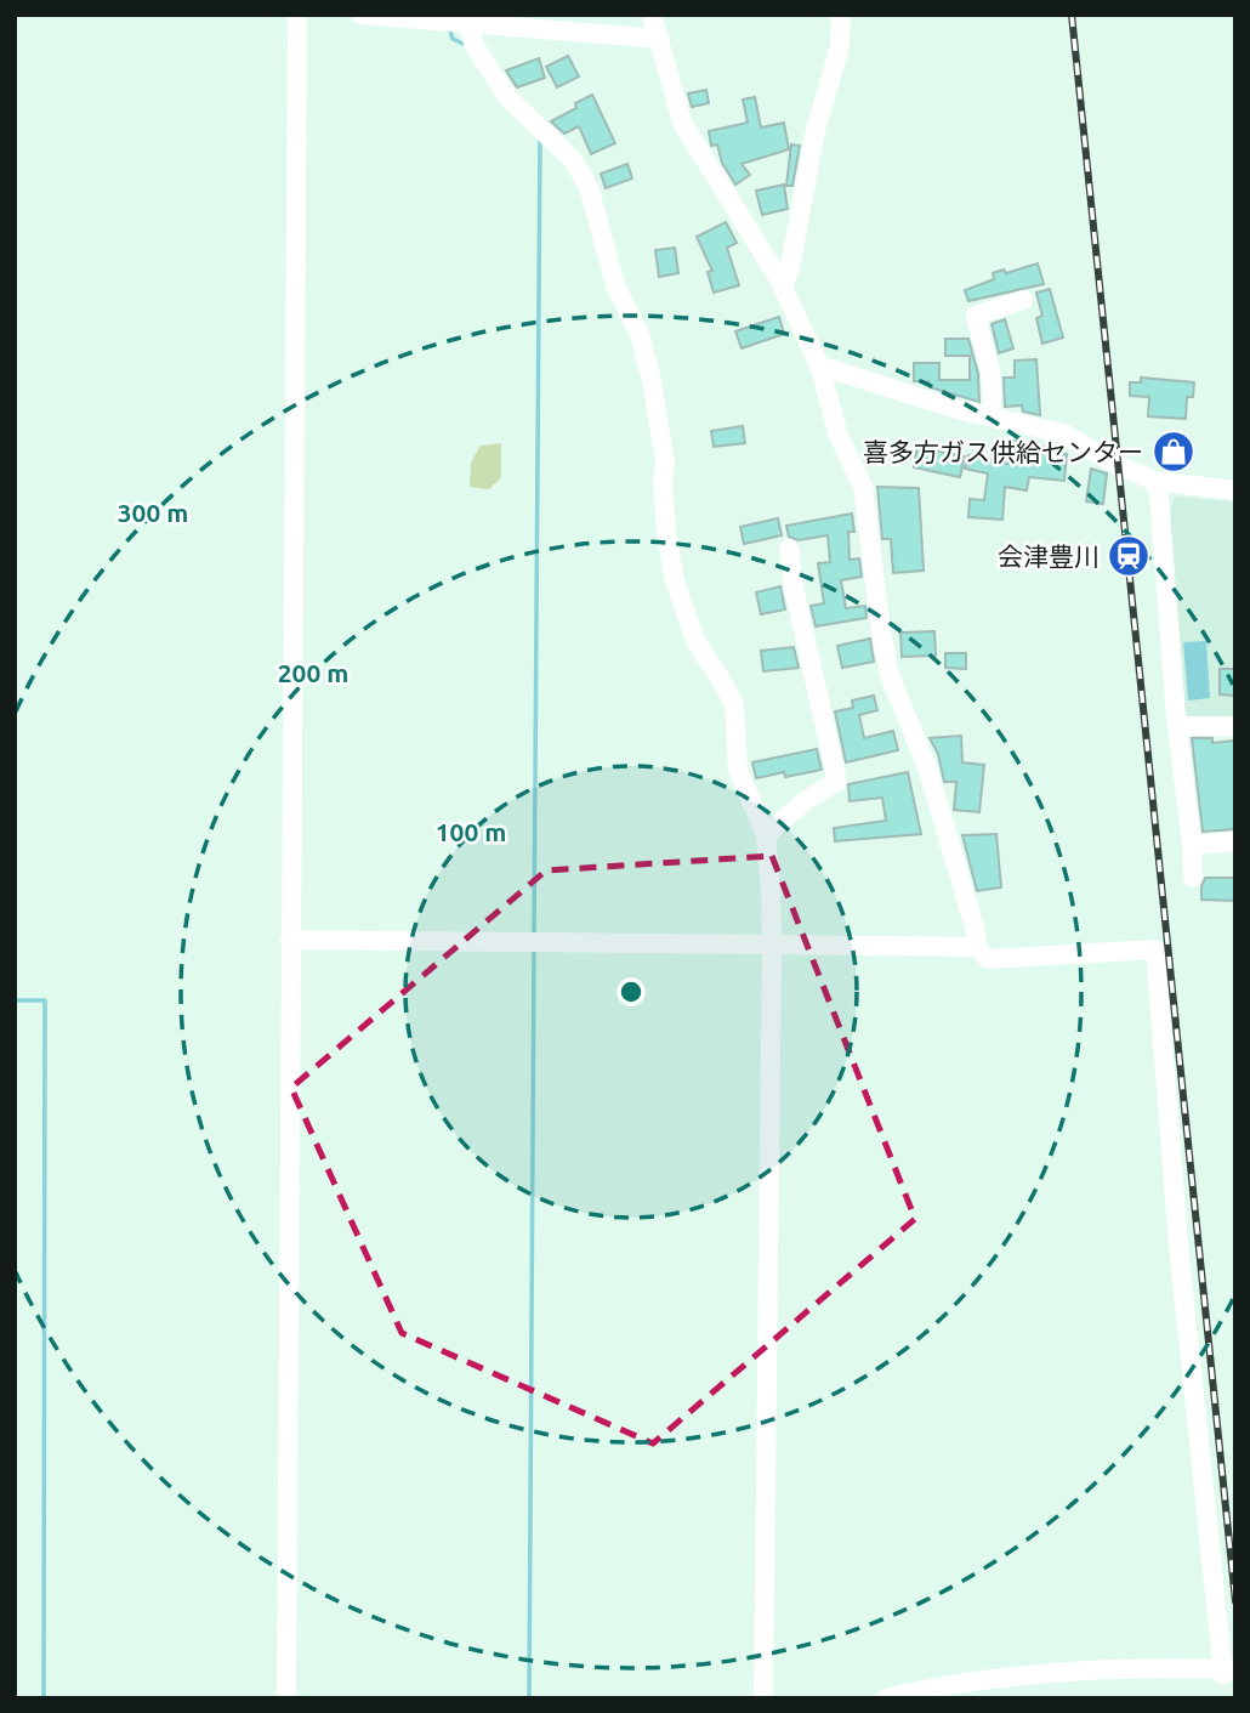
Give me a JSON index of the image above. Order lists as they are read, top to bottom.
{
  "places": {
    "shop": ["喜多方ガス供給センター"],
    "station": ["会津豊川"]
  },
  "rings": ["300 m", "200 m", "100 m"]
}
